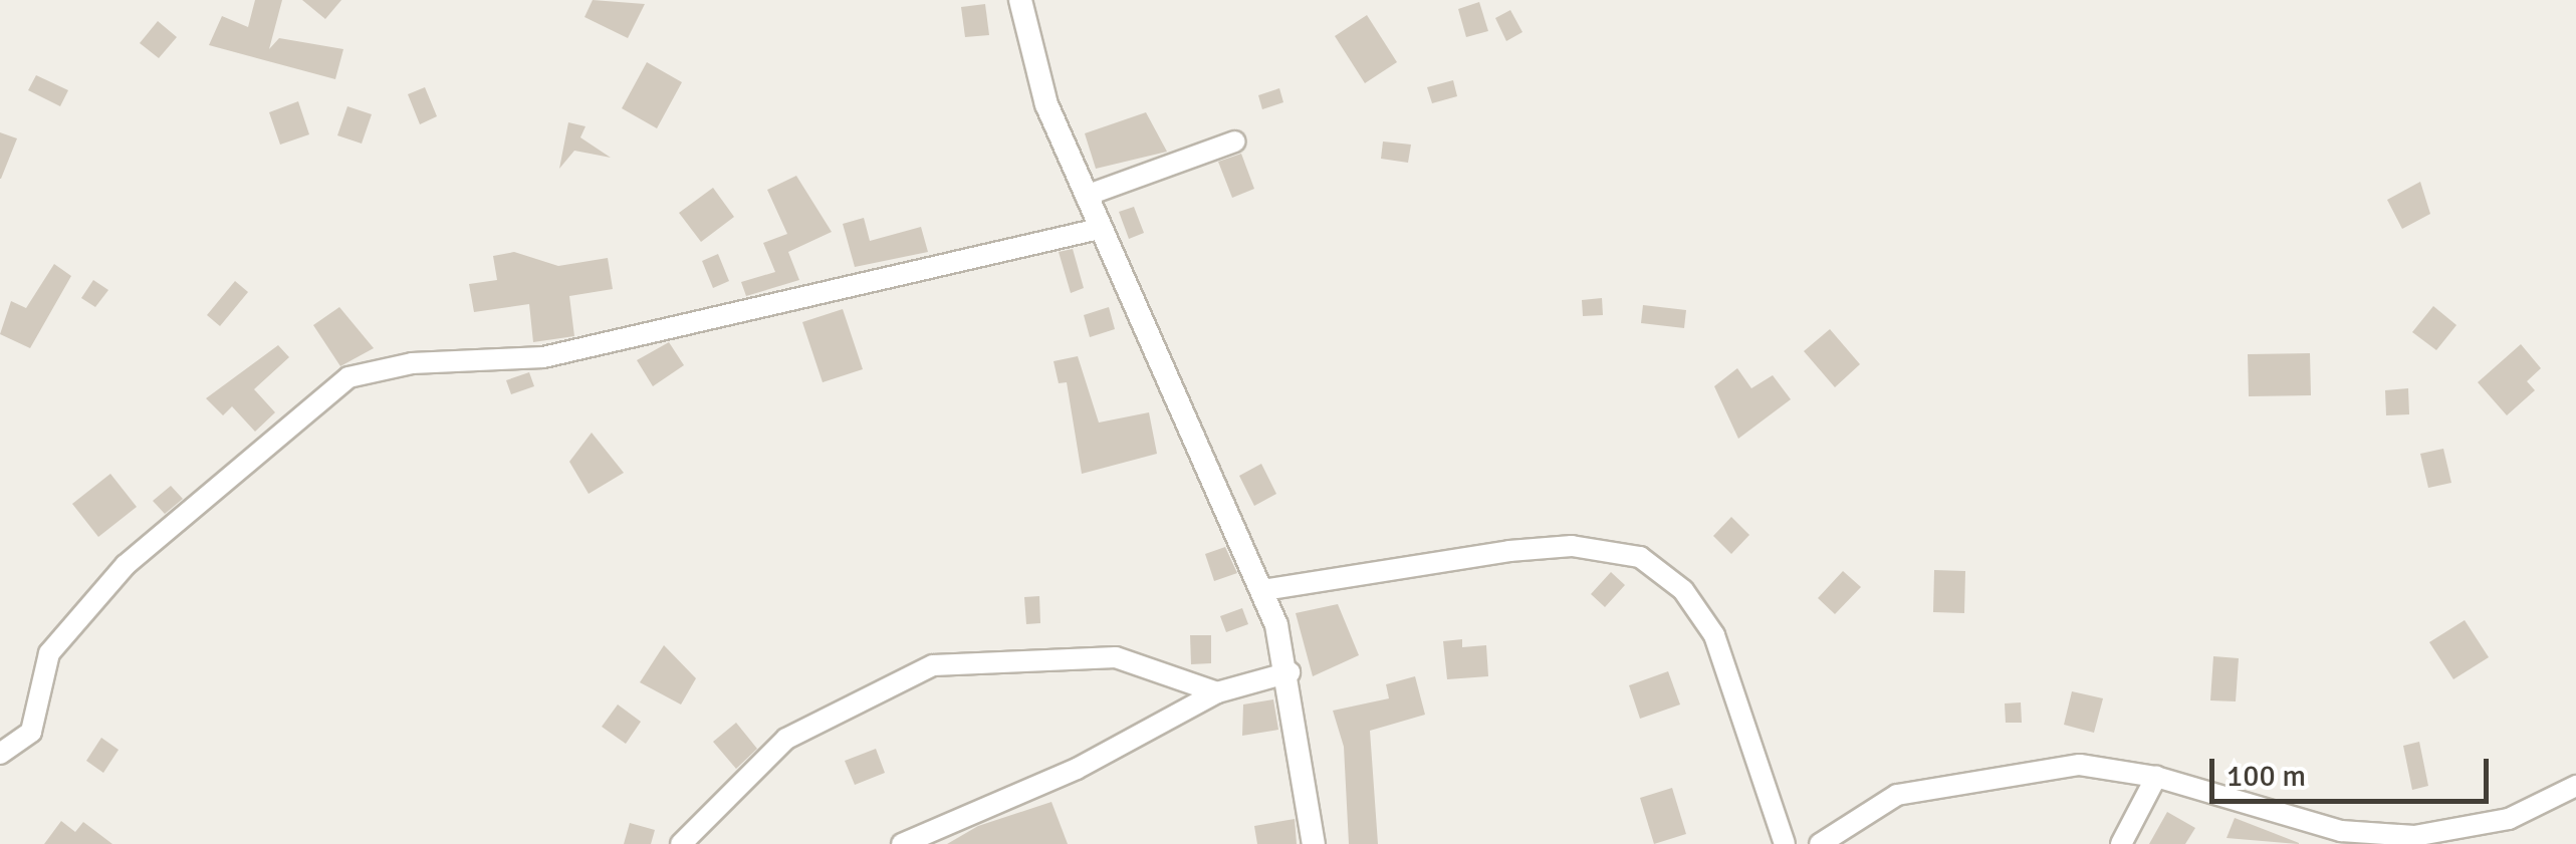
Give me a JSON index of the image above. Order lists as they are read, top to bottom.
{
  "scale_bar": "100 m"
}
